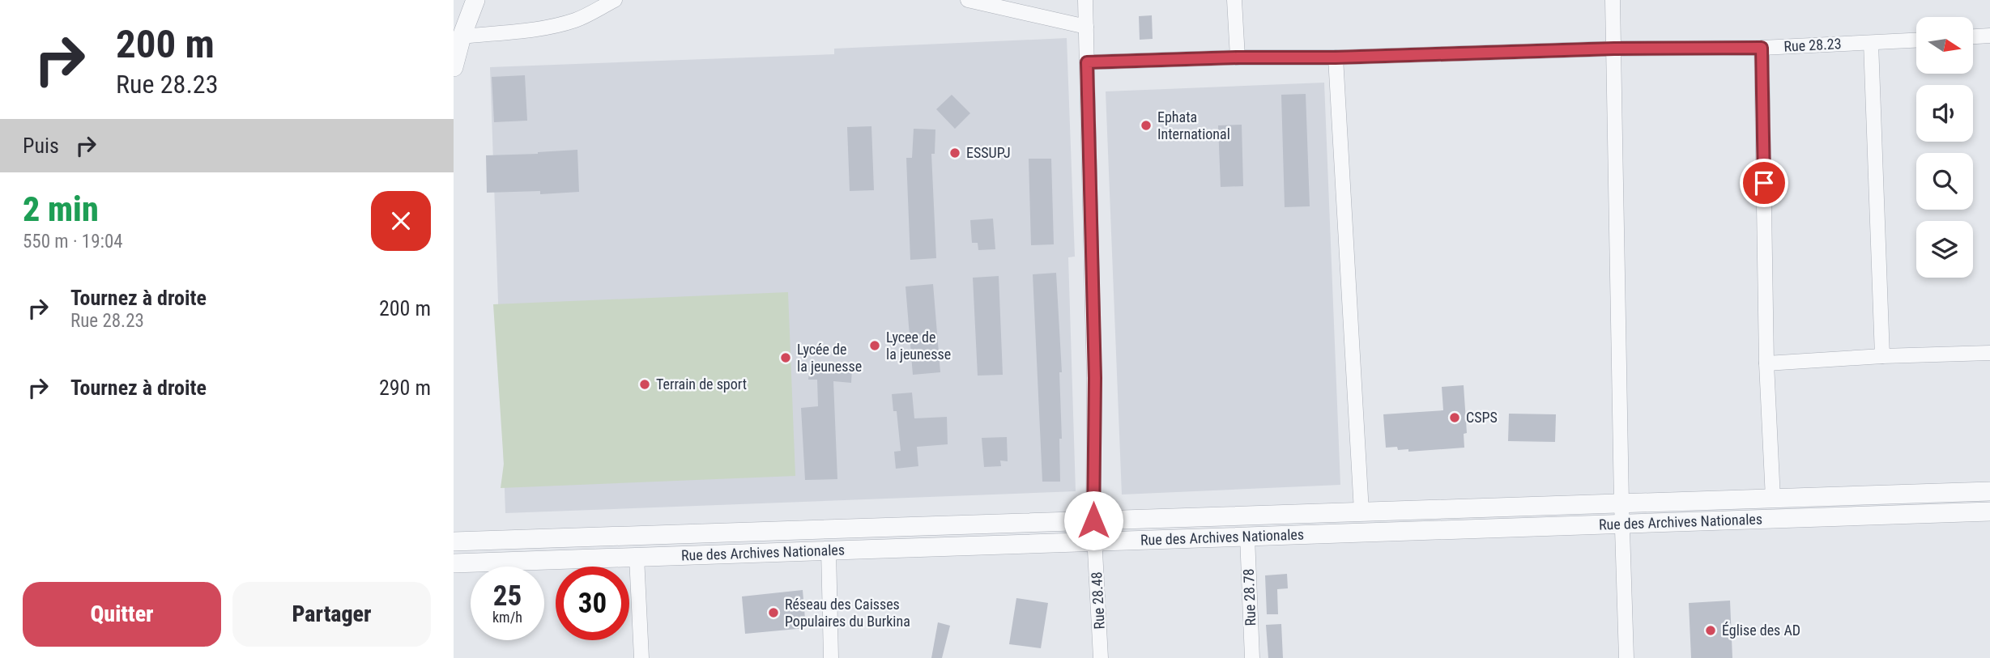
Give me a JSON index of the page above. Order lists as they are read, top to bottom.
{
  "streets": {
    "street": [
      "Rue 28.23",
      "Rue des Archives Nationales",
      "Rue 28.78",
      "Rue 28.48"
    ]
  },
  "crossings": [
    ["Rue 28.23", "Rue 28.48"],
    ["Rue des Archives Nationales", "Rue 28.78"],
    ["Rue des Archives Nationales", "Rue 28.48"]
  ],
  "places": [
    "Ephata International",
    "ESSUPJ",
    "Lycee de la jeunesse",
    "Lycée de la jeunesse",
    "Terrain de sport",
    "CSPS",
    "Réseau des Caisses Populaires du Burkina",
    "Église des AD"
  ],
  "north": "right",
  "page": {
    "turn": ["200 m", "Rue 28.23"],
    "then": "Puis",
    "heading": ["2 min", "550 m · 19:04"],
    "list": [
      {
        "name": "Tournez à droite",
        "note": "Rue 28.23",
        "value": "200 m"
      },
      {
        "name": "Tournez à droite",
        "value": "290 m"
      }
    ],
    "speed": "25 km/h",
    "limit": "30",
    "buttons": ["Quitter", "Partager"]
  }
}
